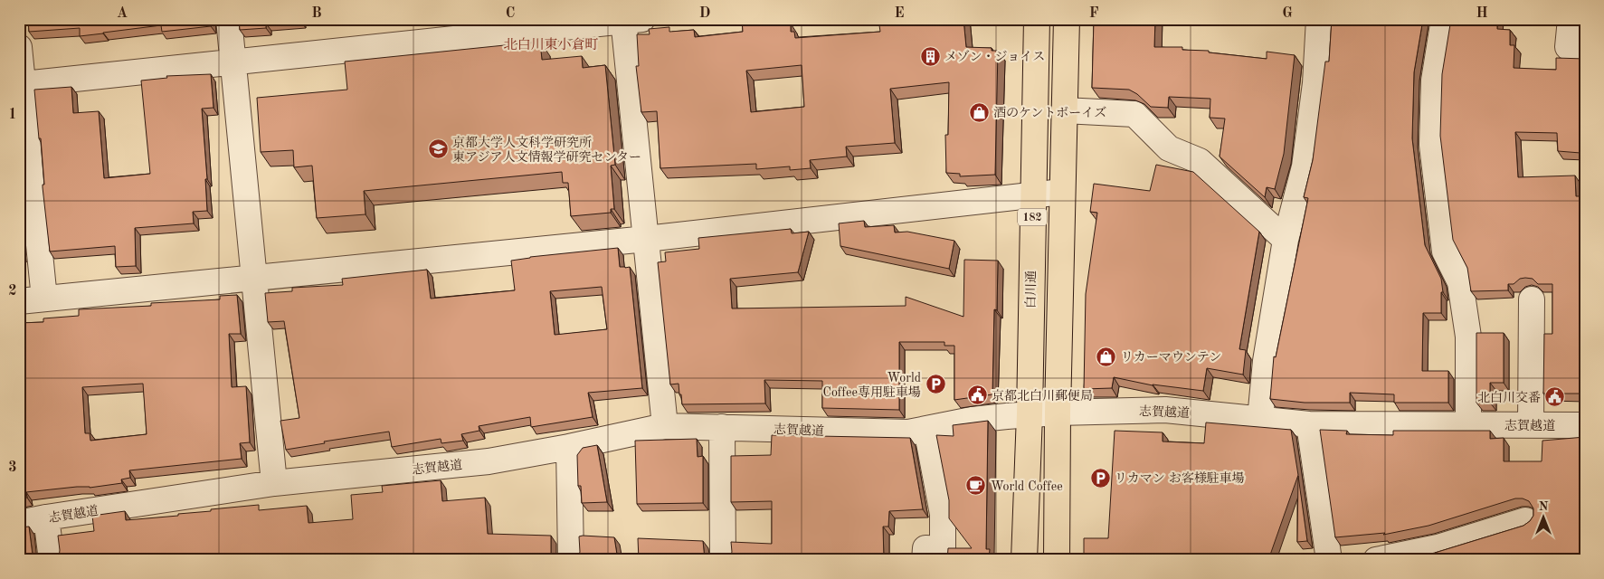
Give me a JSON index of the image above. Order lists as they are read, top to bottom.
{
  "streets": {
    "main road": ["182", "白川通"],
    "street": ["志賀越道"]
  },
  "crossings": [
    ["182", "志賀越道"],
    ["白川通", "志賀越道"]
  ],
  "districts": ["北白川東小倉町"],
  "places": {
    "building": ["メゾン・ジョイス"],
    "shop": ["酒のケントボーイズ", "リカーマウンテン"],
    "school or university": ["京都大学人文科学研究所 東アジア人文情報学研究センター"],
    "parking": ["World Coffee専用駐車場", "リカマン お客様駐車場"],
    "public building": ["京都北白川郵便局", "北白川交番"],
    "cafe": ["World Coffee"]
  },
  "north": "top",
  "grid": {
    "columns": [
      "A",
      "B",
      "C",
      "D",
      "E",
      "F",
      "G",
      "H"
    ],
    "rows": ["1", "2", "3"]
  }
}
